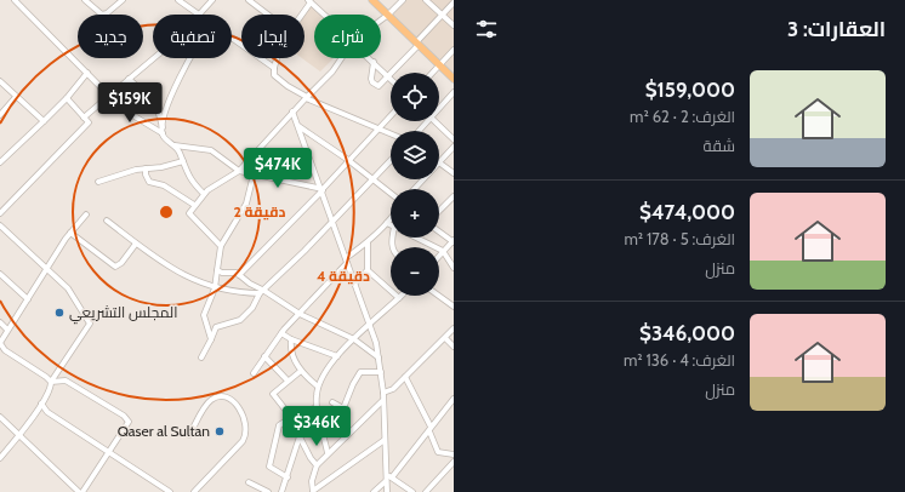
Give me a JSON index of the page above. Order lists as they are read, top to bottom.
{
  "places": ["المجلس التشريعي", "Qaser al Sultan"],
  "page": {
    "heading": "العقارات: 3",
    "chip": [
      "شراء",
      "إيجار",
      "تصفية",
      "جديد"
    ],
    "list": [
      {
        "name": "$159,000",
        "note": "الغرف: 2 · 62 m² · شقة"
      },
      {
        "name": "$474,000",
        "note": "الغرف: 5 · 178 m² · منزل"
      },
      {
        "name": "$346,000",
        "note": "الغرف: 4 · 136 m² · منزل"
      }
    ],
    "map_buttons": ["+", "−"],
    "price": ["$159K", "$474K", "$346K"]
  },
  "rings": ["2 دقيقة", "4 دقيقة"]
}
